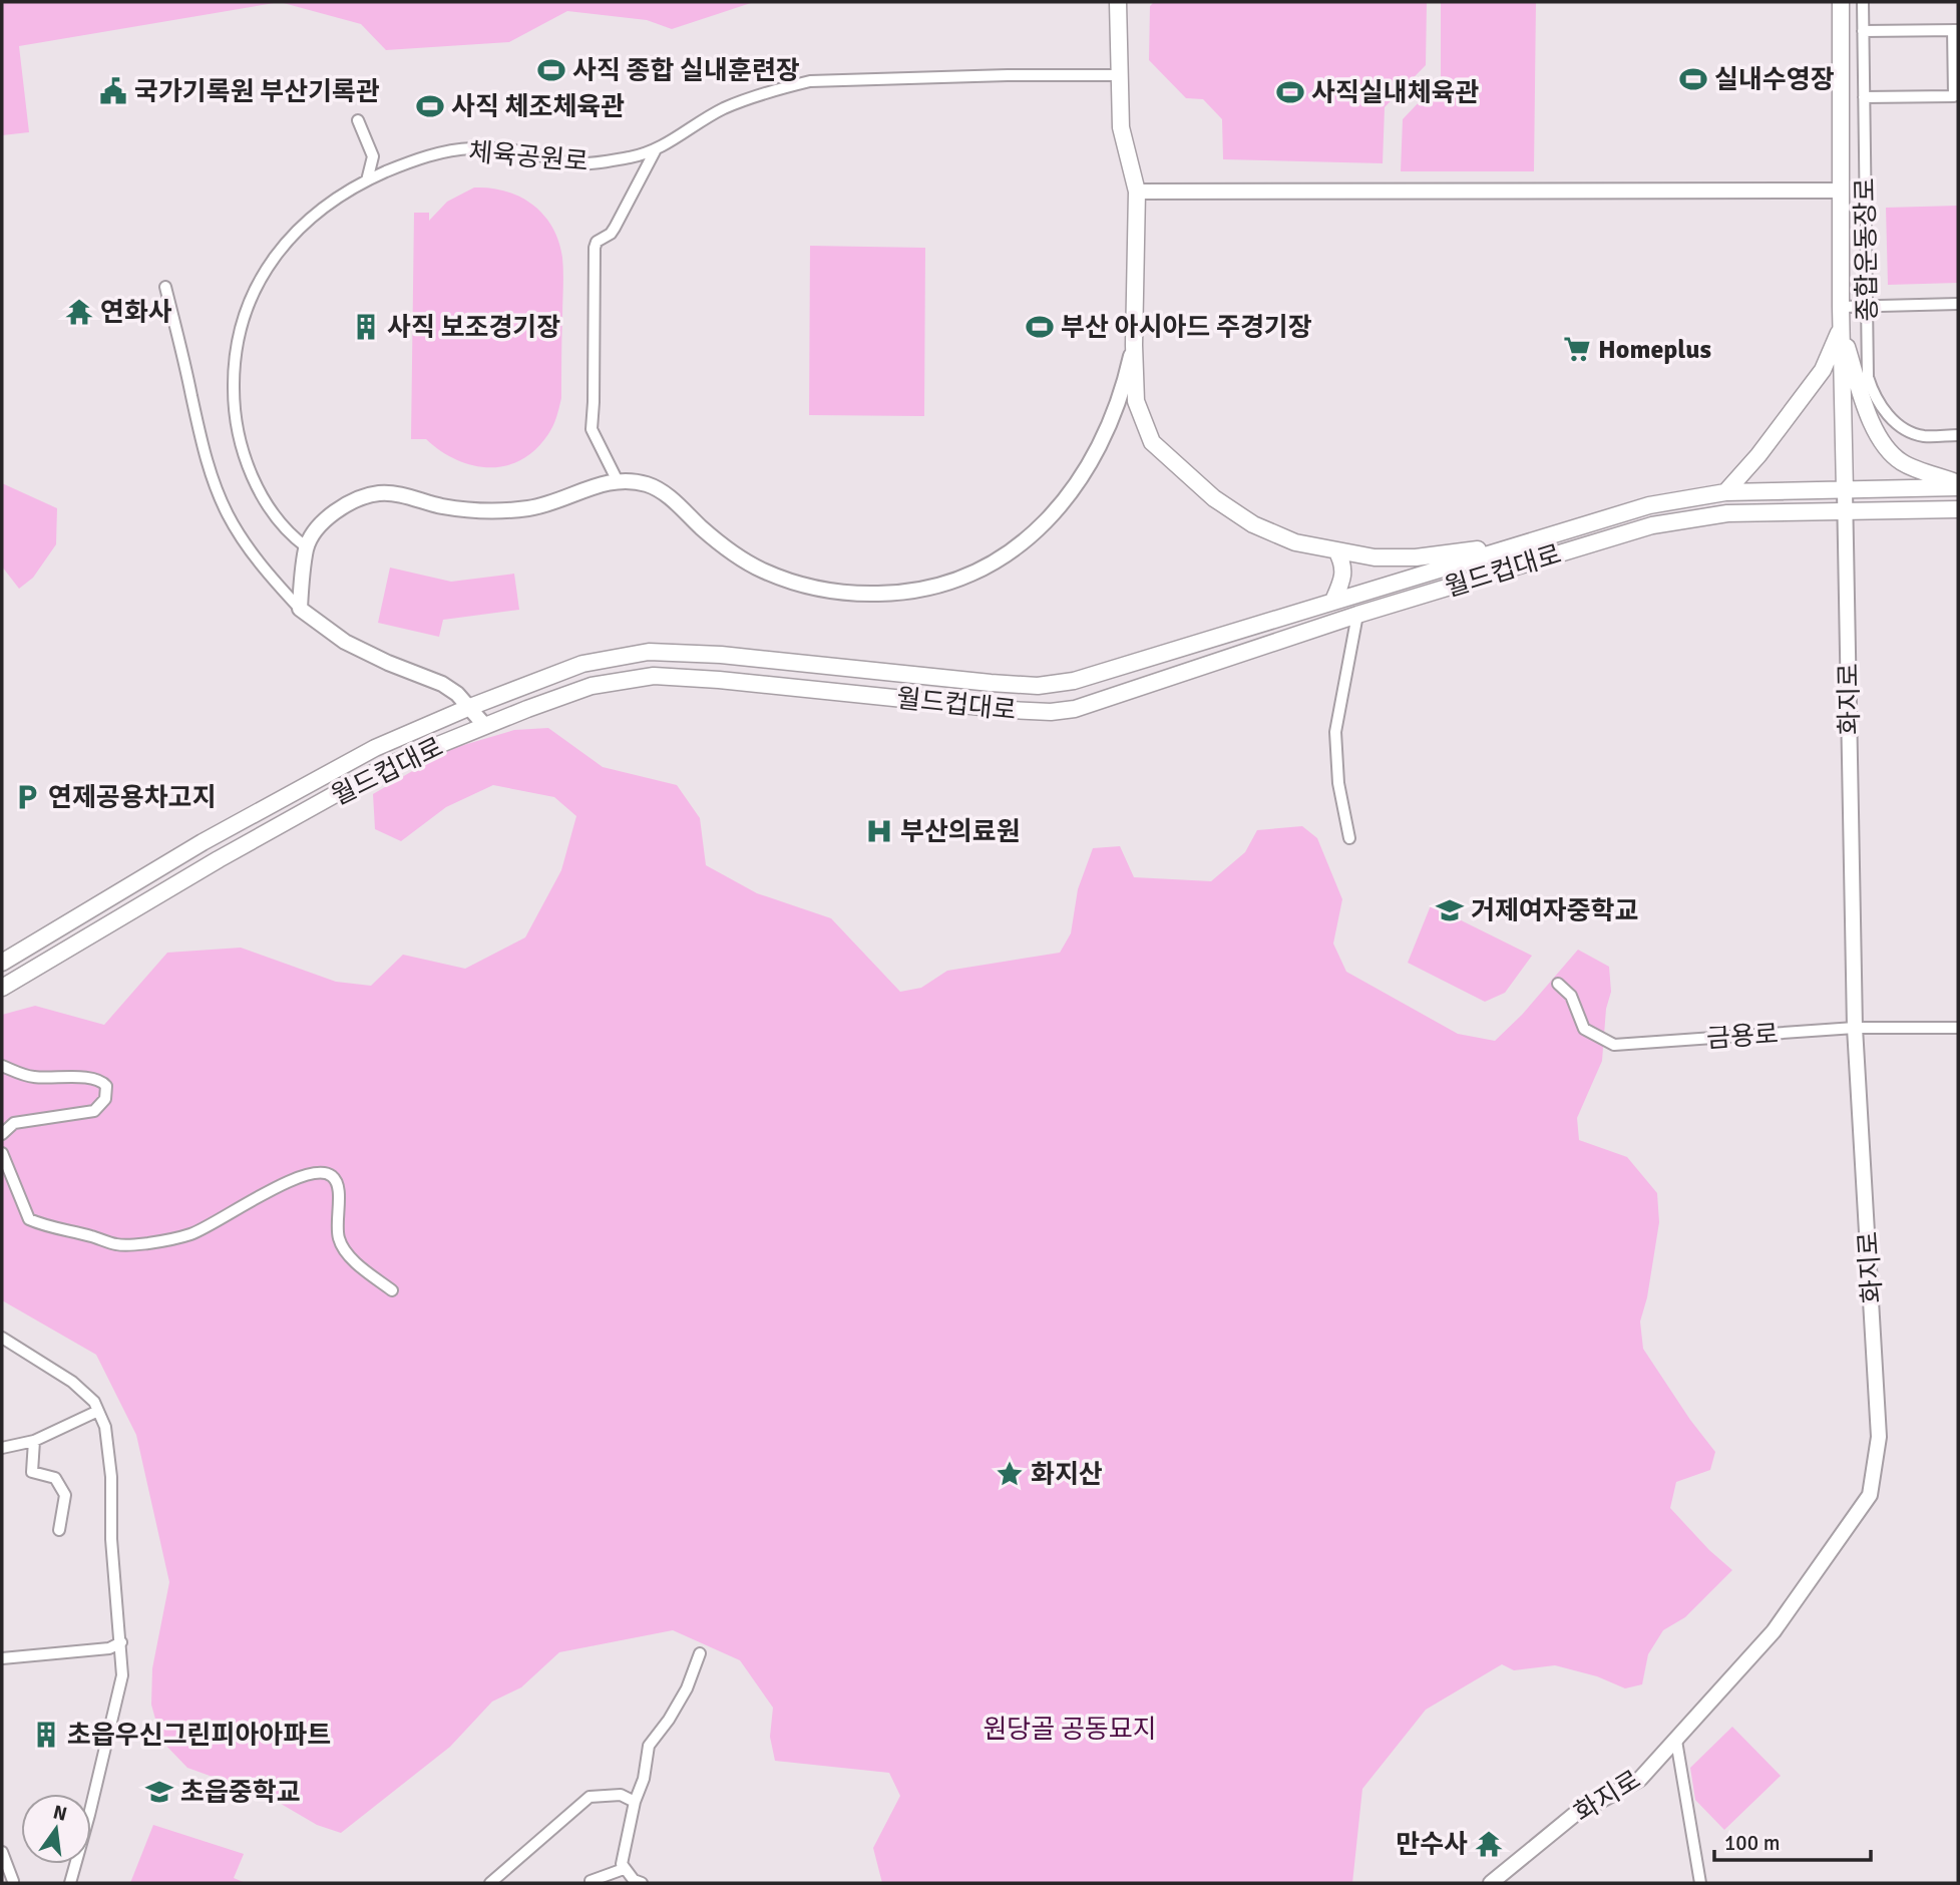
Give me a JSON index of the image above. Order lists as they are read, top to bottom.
{
  "streets": {
    "main road": ["종합운동장로", "월드컵대로"],
    "street": ["체육공원로", "화지로", "금용로"]
  },
  "crossings": [
    ["종합운동장로", "월드컵대로"],
    ["종합운동장로", "화지로"],
    ["월드컵대로", "화지로"],
    ["화지로", "금용로"]
  ],
  "parks": ["원당골 공동묘지"],
  "places": {
    "sports": [
      "사직 종합 실내훈련장",
      "실내수영장",
      "사직실내체육관",
      "사직 체조체육관",
      "부산 아시아드 주경기장"
    ],
    "public building": ["국가기록원 부산기록관"],
    "temple": ["연화사", "만수사"],
    "building": ["사직 보조경기장", "초읍우신그린피아아파트"],
    "supermarket": ["Homeplus"],
    "parking": ["연제공용차고지"],
    "hospital": ["부산의료원"],
    "school or university": ["거제여자중학교", "초읍중학교"],
    "place": ["화지산"]
  },
  "scale_bar": "100 m",
  "north": "top"
}
